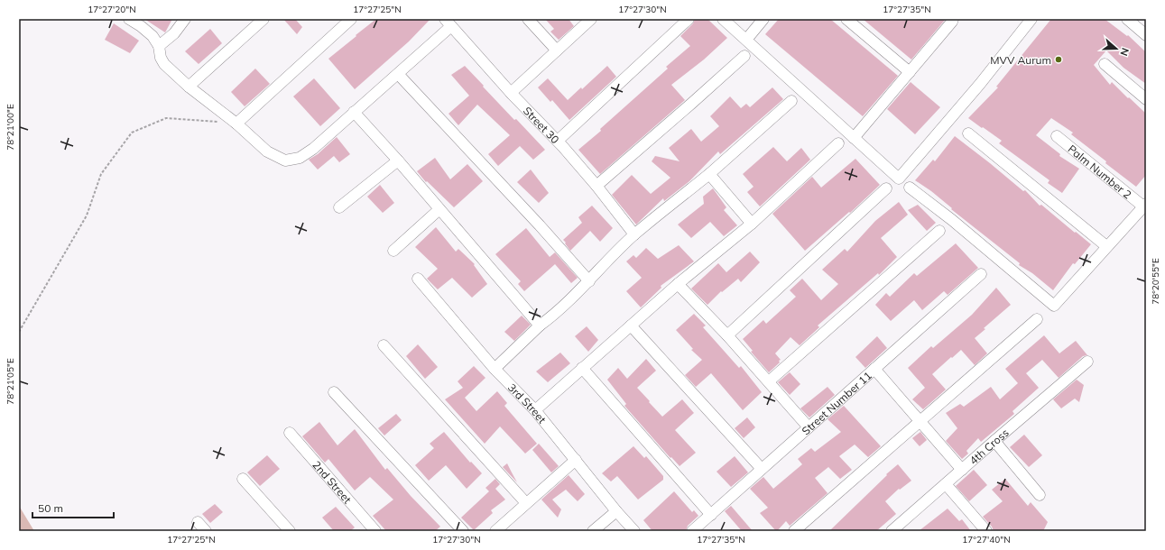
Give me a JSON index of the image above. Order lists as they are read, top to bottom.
{
  "streets": {
    "street": [
      "Street 30",
      "Palm Number 2",
      "Street Number 11",
      "3rd Street",
      "4th Cross",
      "2nd Street"
    ]
  },
  "places": ["MVV Aurum"],
  "scale_bar": "50 m",
  "north": "right",
  "coordinates": [
    "17°27'20\"N",
    "17°27'25\"N",
    "17°27'30\"N",
    "17°27'35\"N",
    "78°21'00\"E",
    "78°20'55\"E",
    "78°21'05\"E",
    "17°27'40\"N"
  ]
}
